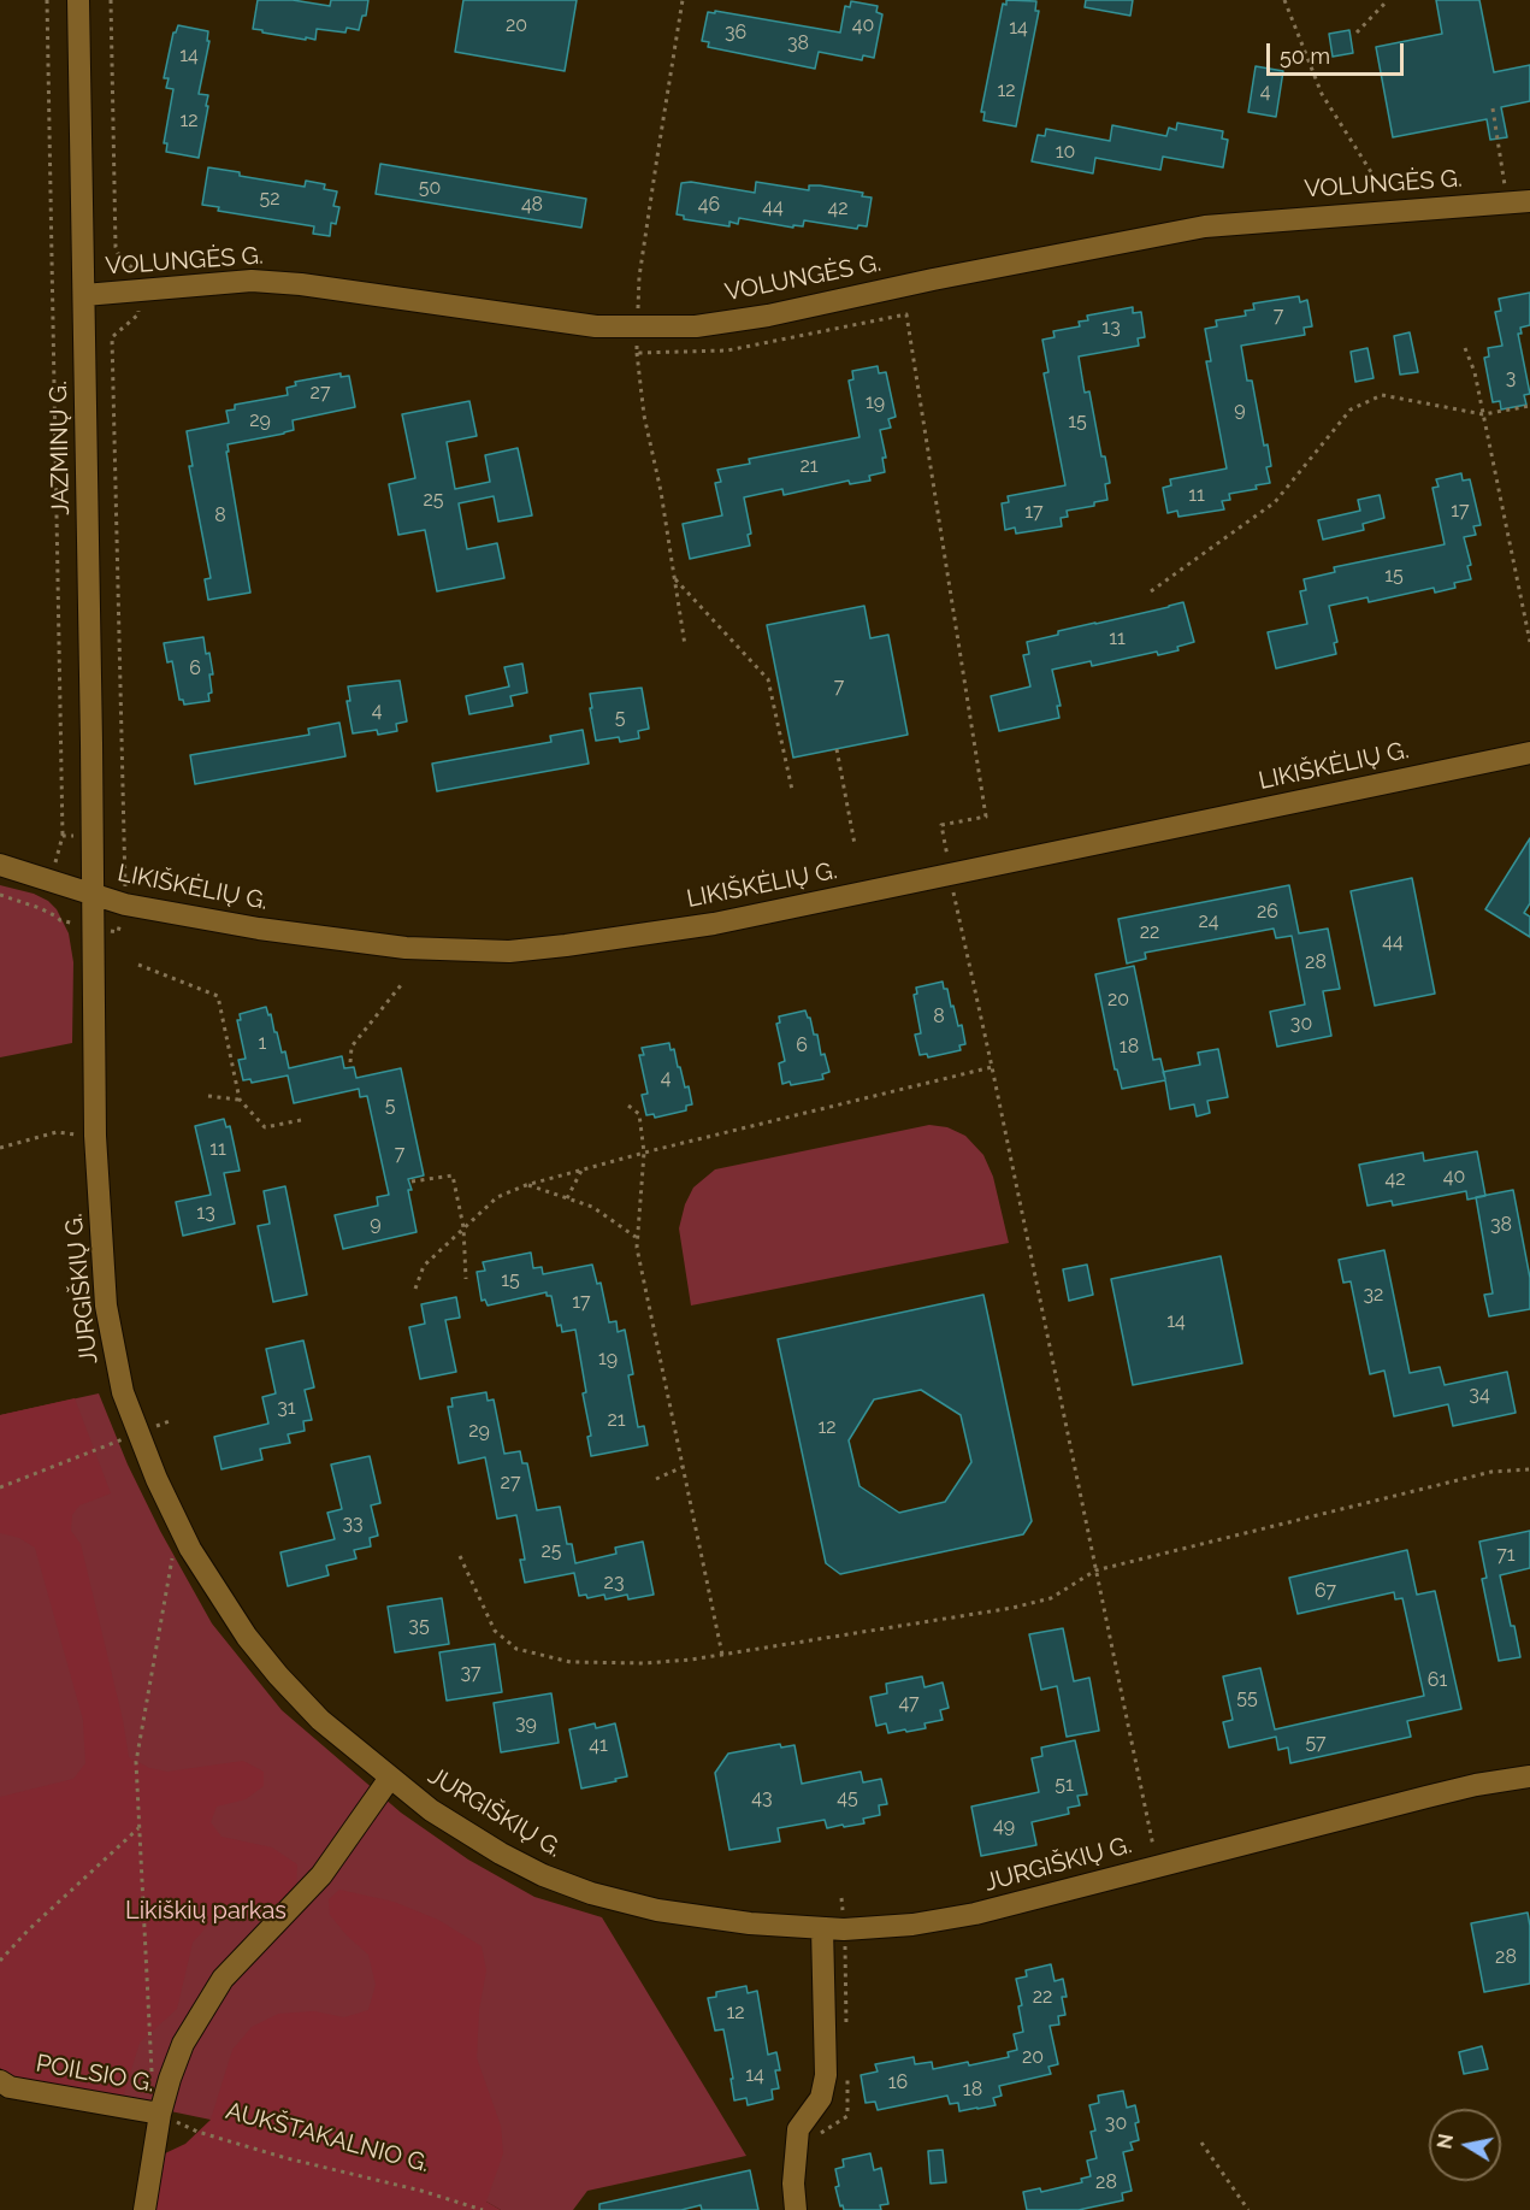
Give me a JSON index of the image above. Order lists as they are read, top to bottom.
{
  "streets": {
    "street": [
      "VOLUNGĖS G.",
      "JAZMINŲ G.",
      "LIKIŠKĖLIŲ G.",
      "JURGIŠKIŲ G.",
      "POILSIO G."
    ],
    "path": ["AUKŠTAKALNIO G."]
  },
  "crossings": [
    ["VOLUNGĖS G.", "JAZMINŲ G."],
    ["JAZMINŲ G.", "LIKIŠKĖLIŲ G."],
    ["JAZMINŲ G.", "JURGIŠKIŲ G."],
    ["LIKIŠKĖLIŲ G.", "JURGIŠKIŲ G."],
    ["JURGIŠKIŲ G.", "POILSIO G."],
    ["POILSIO G.", "AUKŠTAKALNIO G."]
  ],
  "parks": ["Likiškių parkas"],
  "house_numbers": [
    "20",
    "40",
    "14",
    "36",
    "38",
    "14",
    "12",
    "4",
    "12",
    "10",
    "50",
    "52",
    "48",
    "46",
    "44",
    "42",
    "7",
    "13",
    "3",
    "27",
    "19",
    "9",
    "29",
    "15",
    "21",
    "11",
    "25",
    "17",
    "17",
    "8",
    "15",
    "11",
    "6",
    "7",
    "4",
    "5",
    "26",
    "24",
    "22",
    "44",
    "28",
    "20",
    "8",
    "30",
    "1",
    "6",
    "18",
    "4",
    "5",
    "11",
    "7",
    "40",
    "42",
    "13",
    "9",
    "38",
    "15",
    "32",
    "17",
    "14",
    "19",
    "34",
    "31",
    "21",
    "12",
    "29",
    "27",
    "33",
    "25",
    "71",
    "23",
    "67",
    "35",
    "37",
    "61",
    "55",
    "47",
    "39",
    "57",
    "41",
    "51",
    "43",
    "45",
    "49",
    "28",
    "22",
    "12",
    "20",
    "14",
    "16",
    "18",
    "30",
    "28"
  ],
  "scale_bar": "50 m",
  "north": "left"
}
